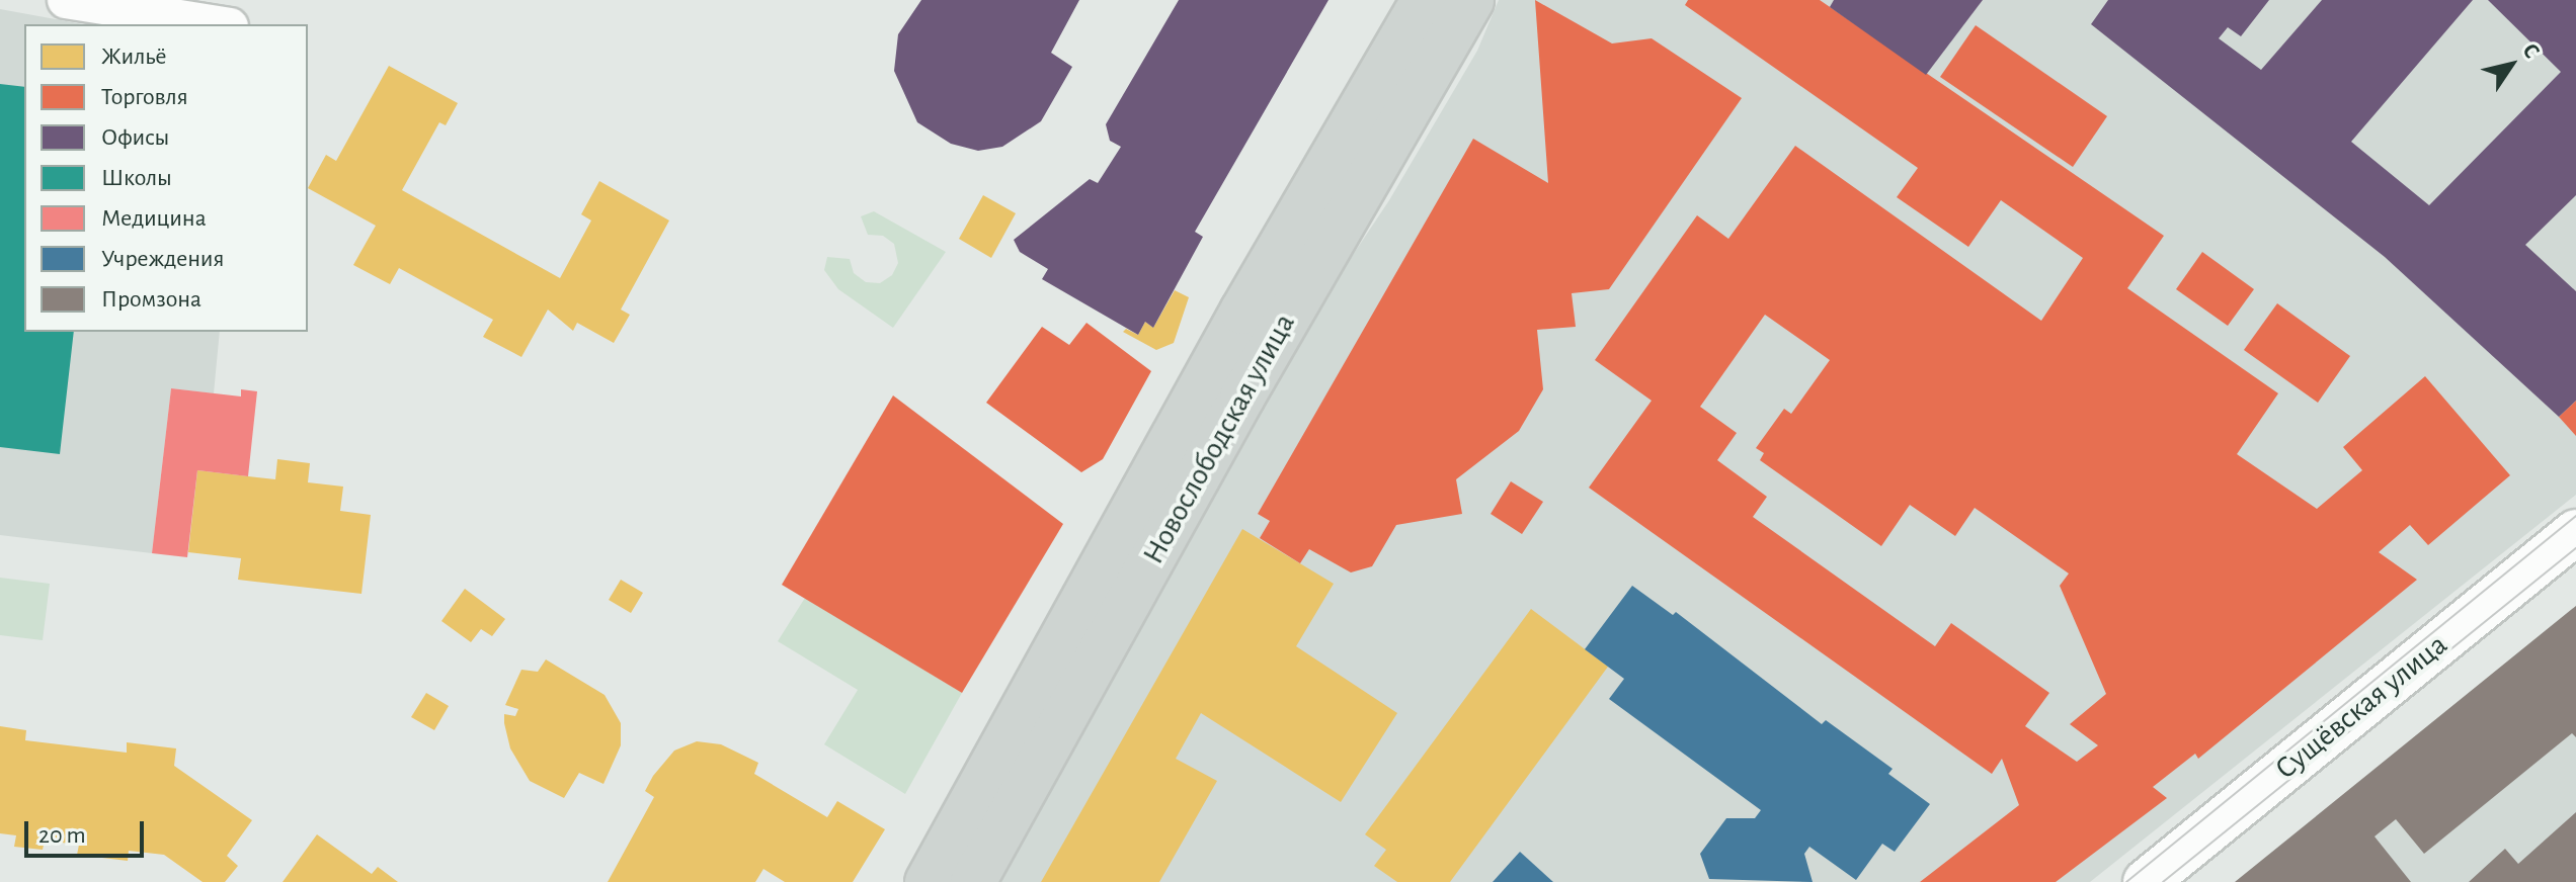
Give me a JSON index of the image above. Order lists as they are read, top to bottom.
{
  "streets": {
    "main road": ["Новослободская улица"],
    "street": ["Сущёвская улица"]
  },
  "legend": [
    "Жильё",
    "Торговля",
    "Офисы",
    "Школы",
    "Медицина",
    "Учреждения",
    "Промзона"
  ],
  "scale_bar": "20 m",
  "north": "top right"
}
